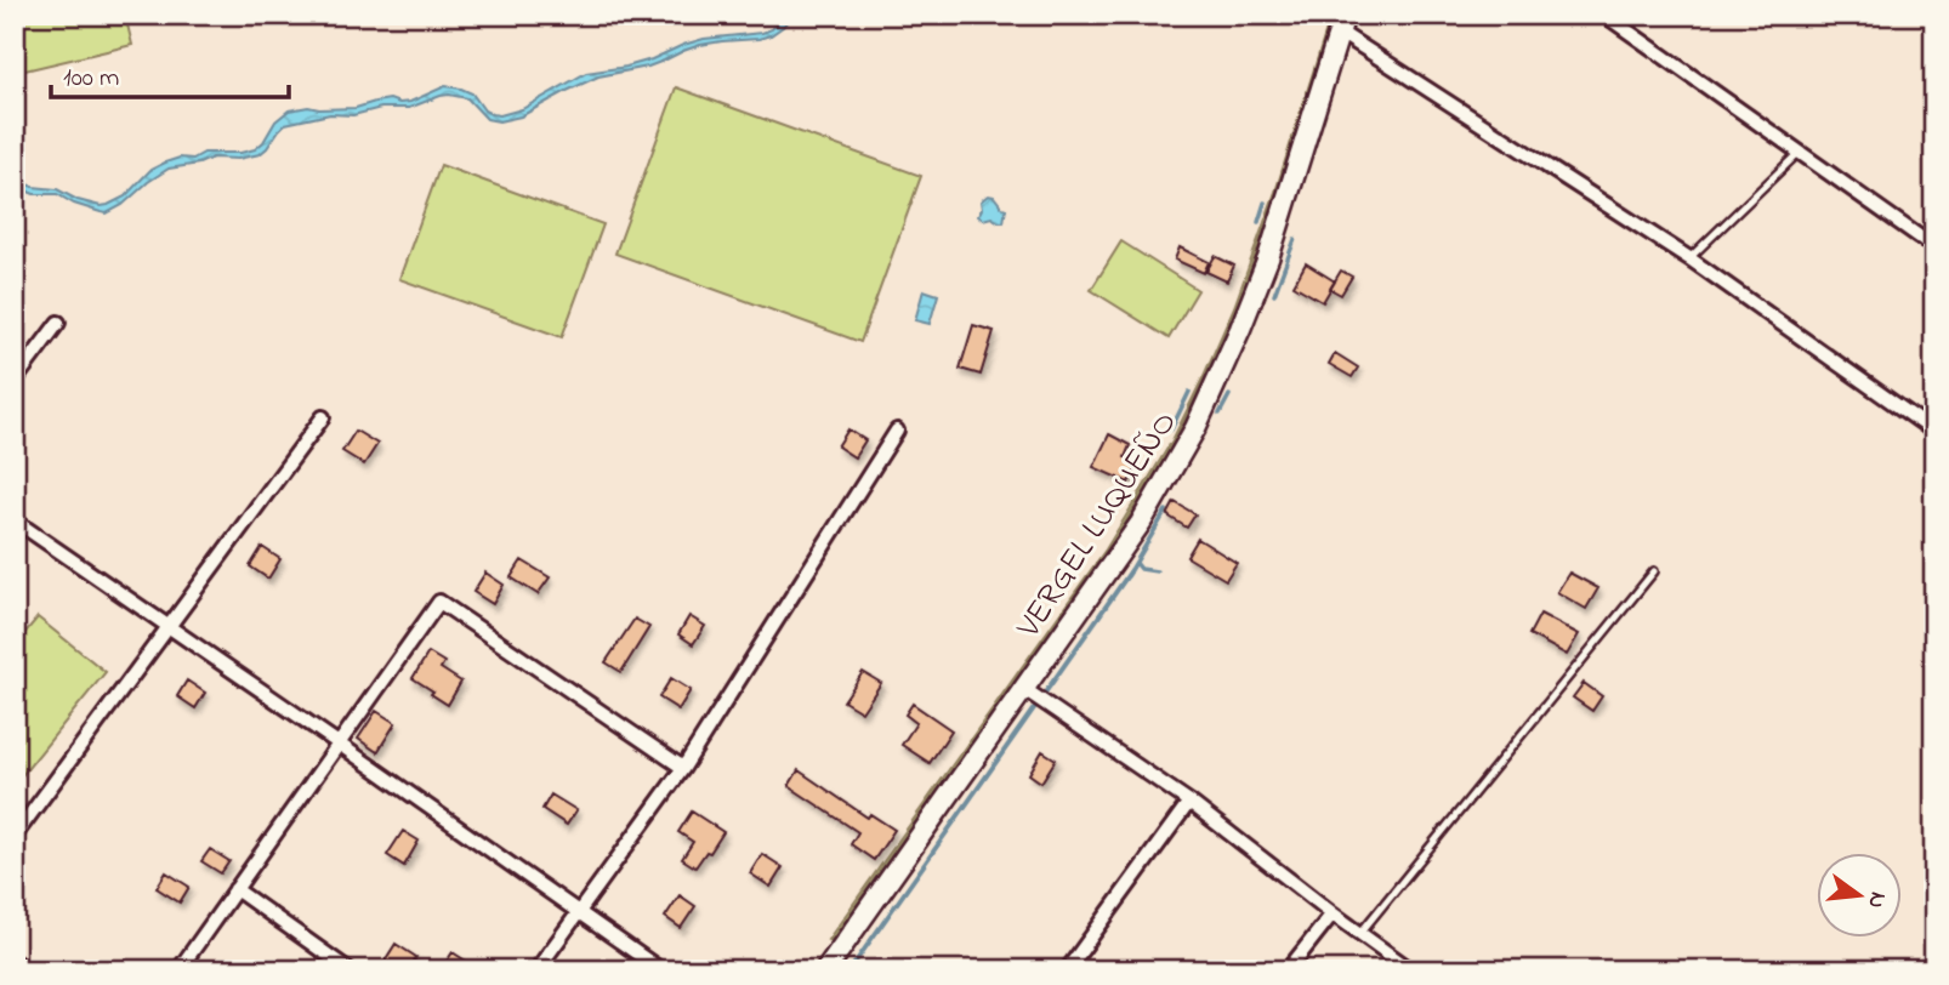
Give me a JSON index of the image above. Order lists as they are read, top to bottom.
{
  "streets": {
    "main road": ["VERGEL LUQUEÑO"]
  },
  "scale_bar": "100 m",
  "north": "right"
}
